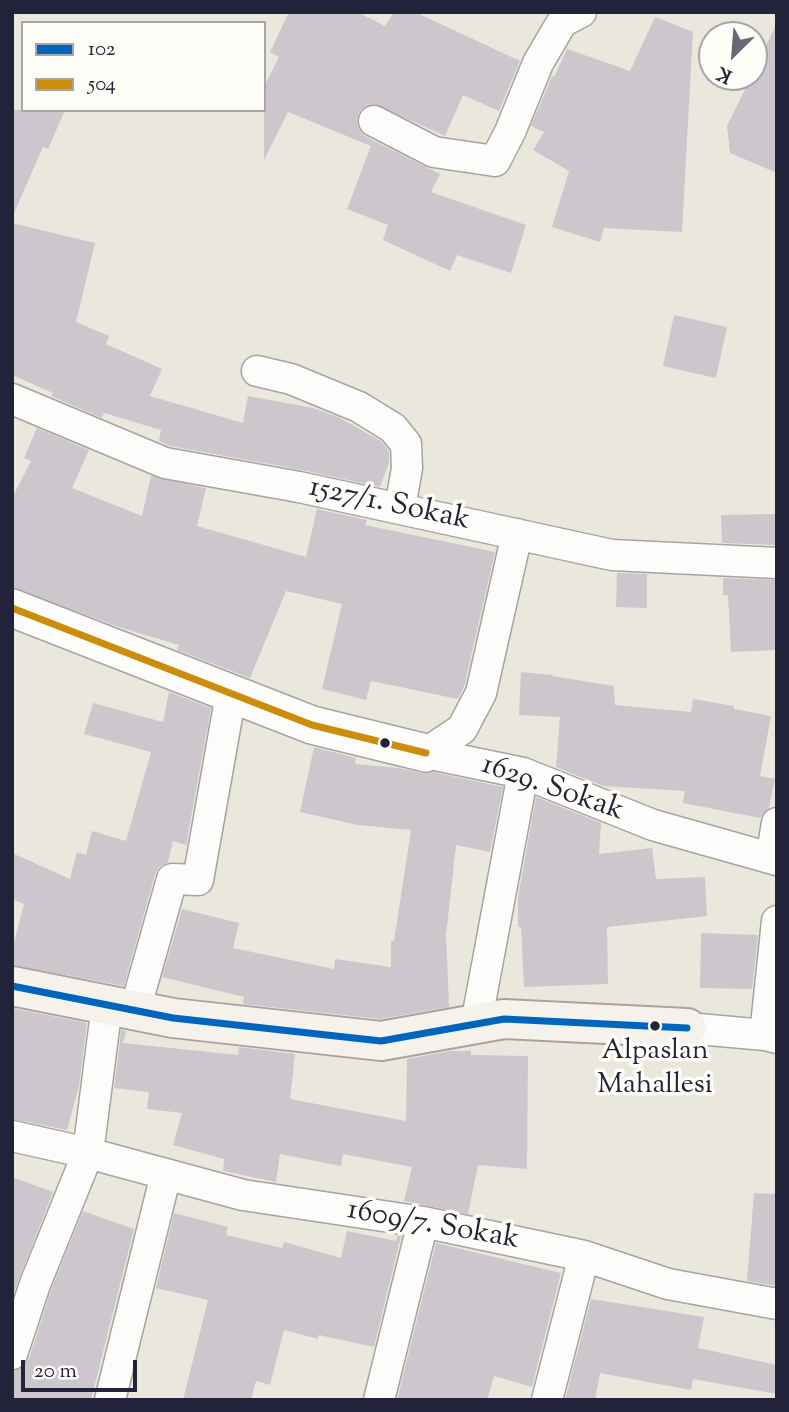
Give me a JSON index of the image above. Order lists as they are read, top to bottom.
{
  "streets": {
    "street": ["1527/1. Sokak", "1629. Sokak", "1609/7. Sokak"]
  },
  "places": ["Alpaslan Mahallesi"],
  "lines": ["transit line 504", "transit line 102"],
  "legend": ["102", "504"],
  "scale_bar": "20 m",
  "north": "bottom left"
}
